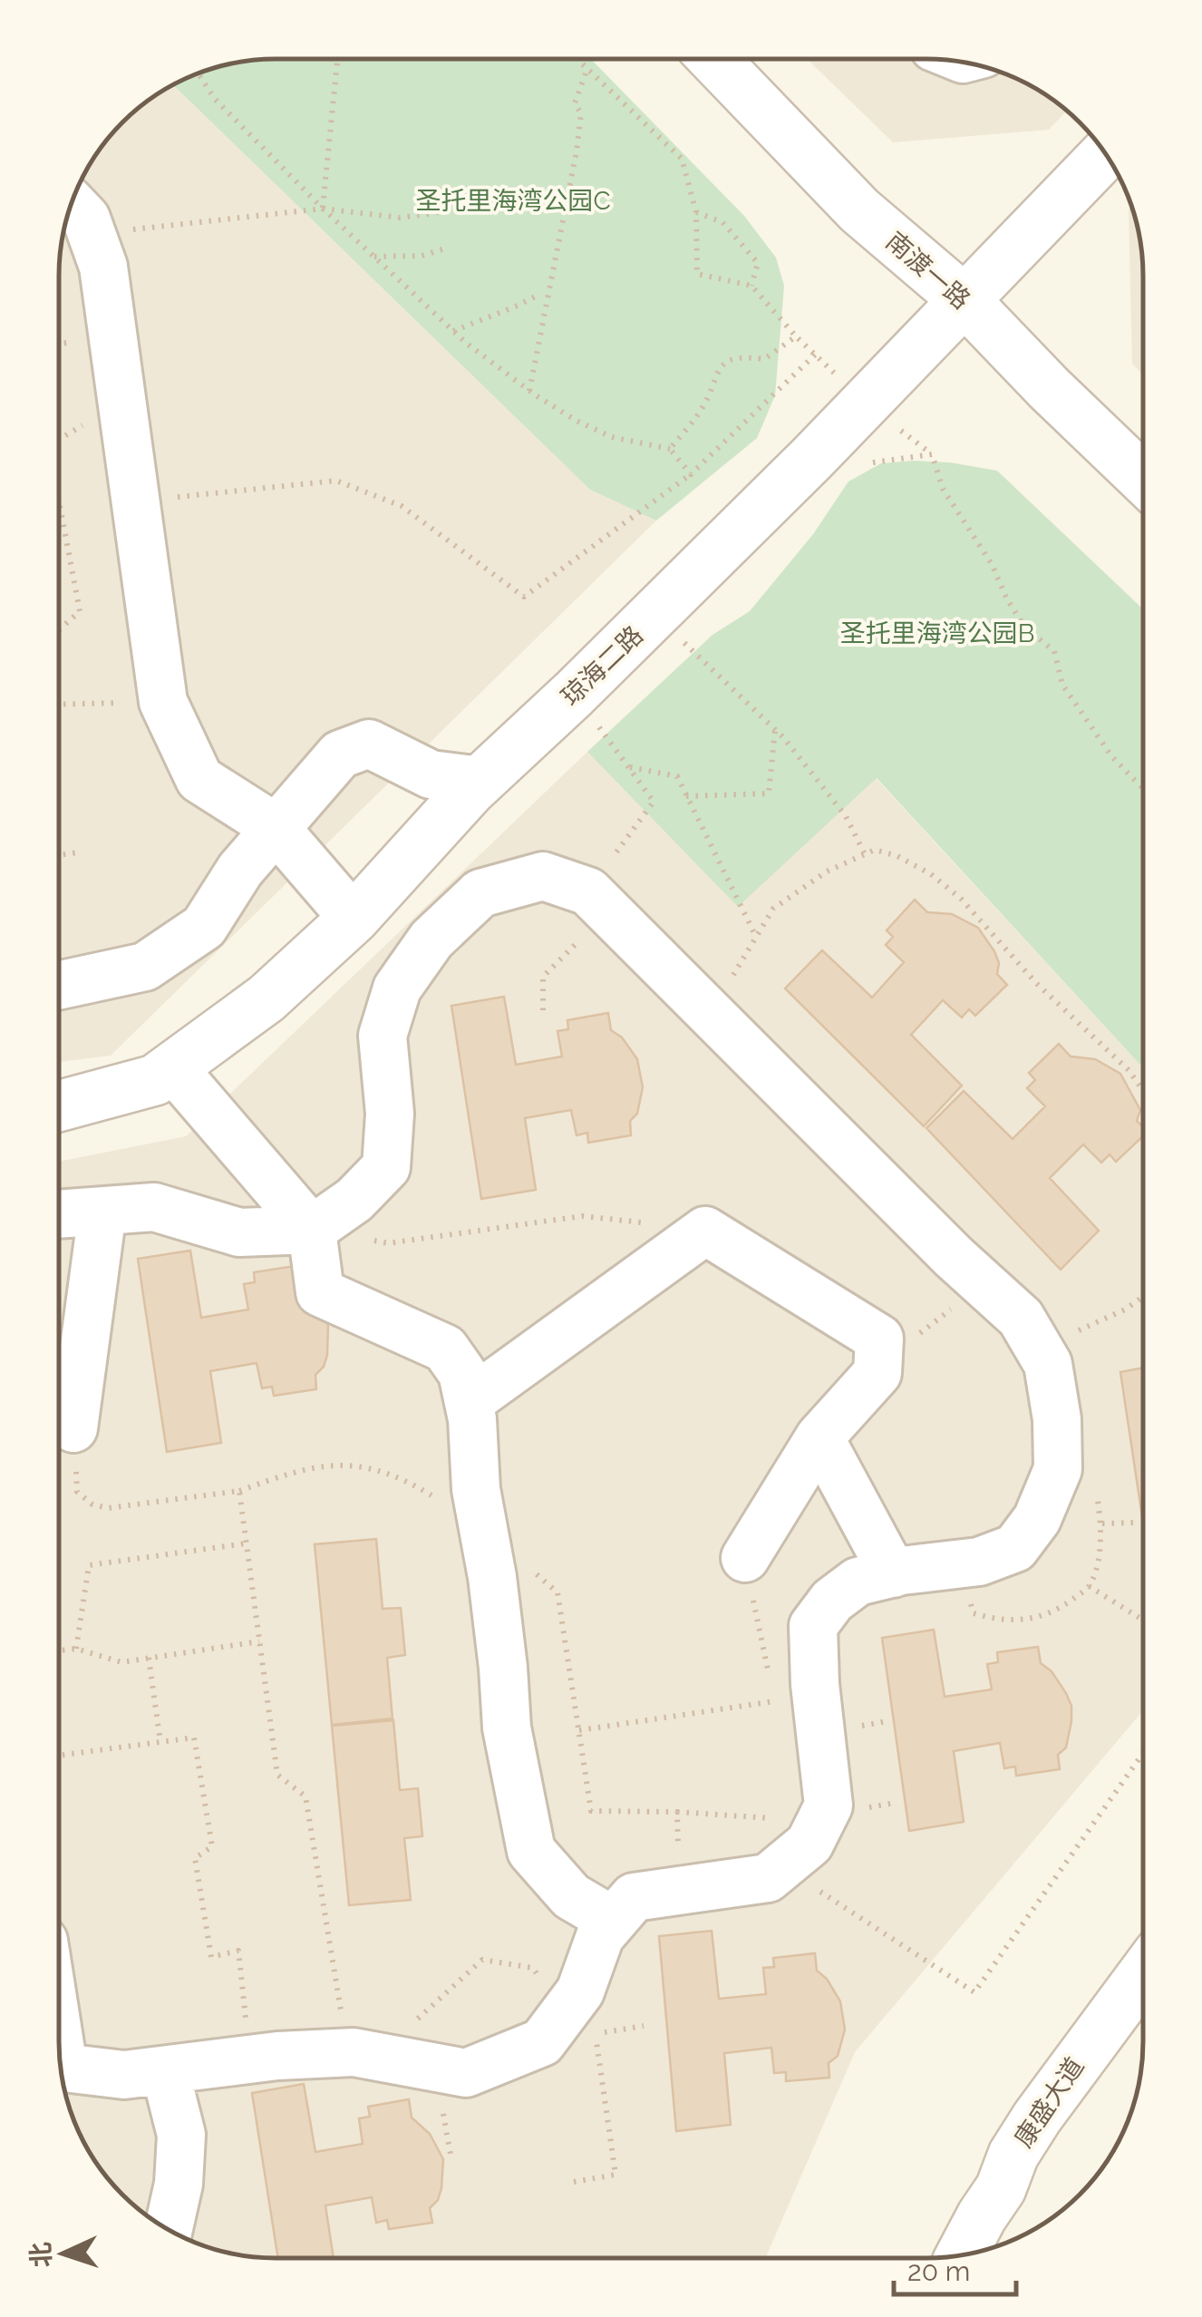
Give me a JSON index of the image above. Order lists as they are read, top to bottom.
{
  "streets": {
    "street": ["南渡一路", "琼海二路", "康盛大道"]
  },
  "crossings": [
    ["南渡一路", "琼海二路"]
  ],
  "parks": ["圣托里海湾公园C", "圣托里海湾公园B"],
  "scale_bar": "20 m",
  "north": "left"
}
